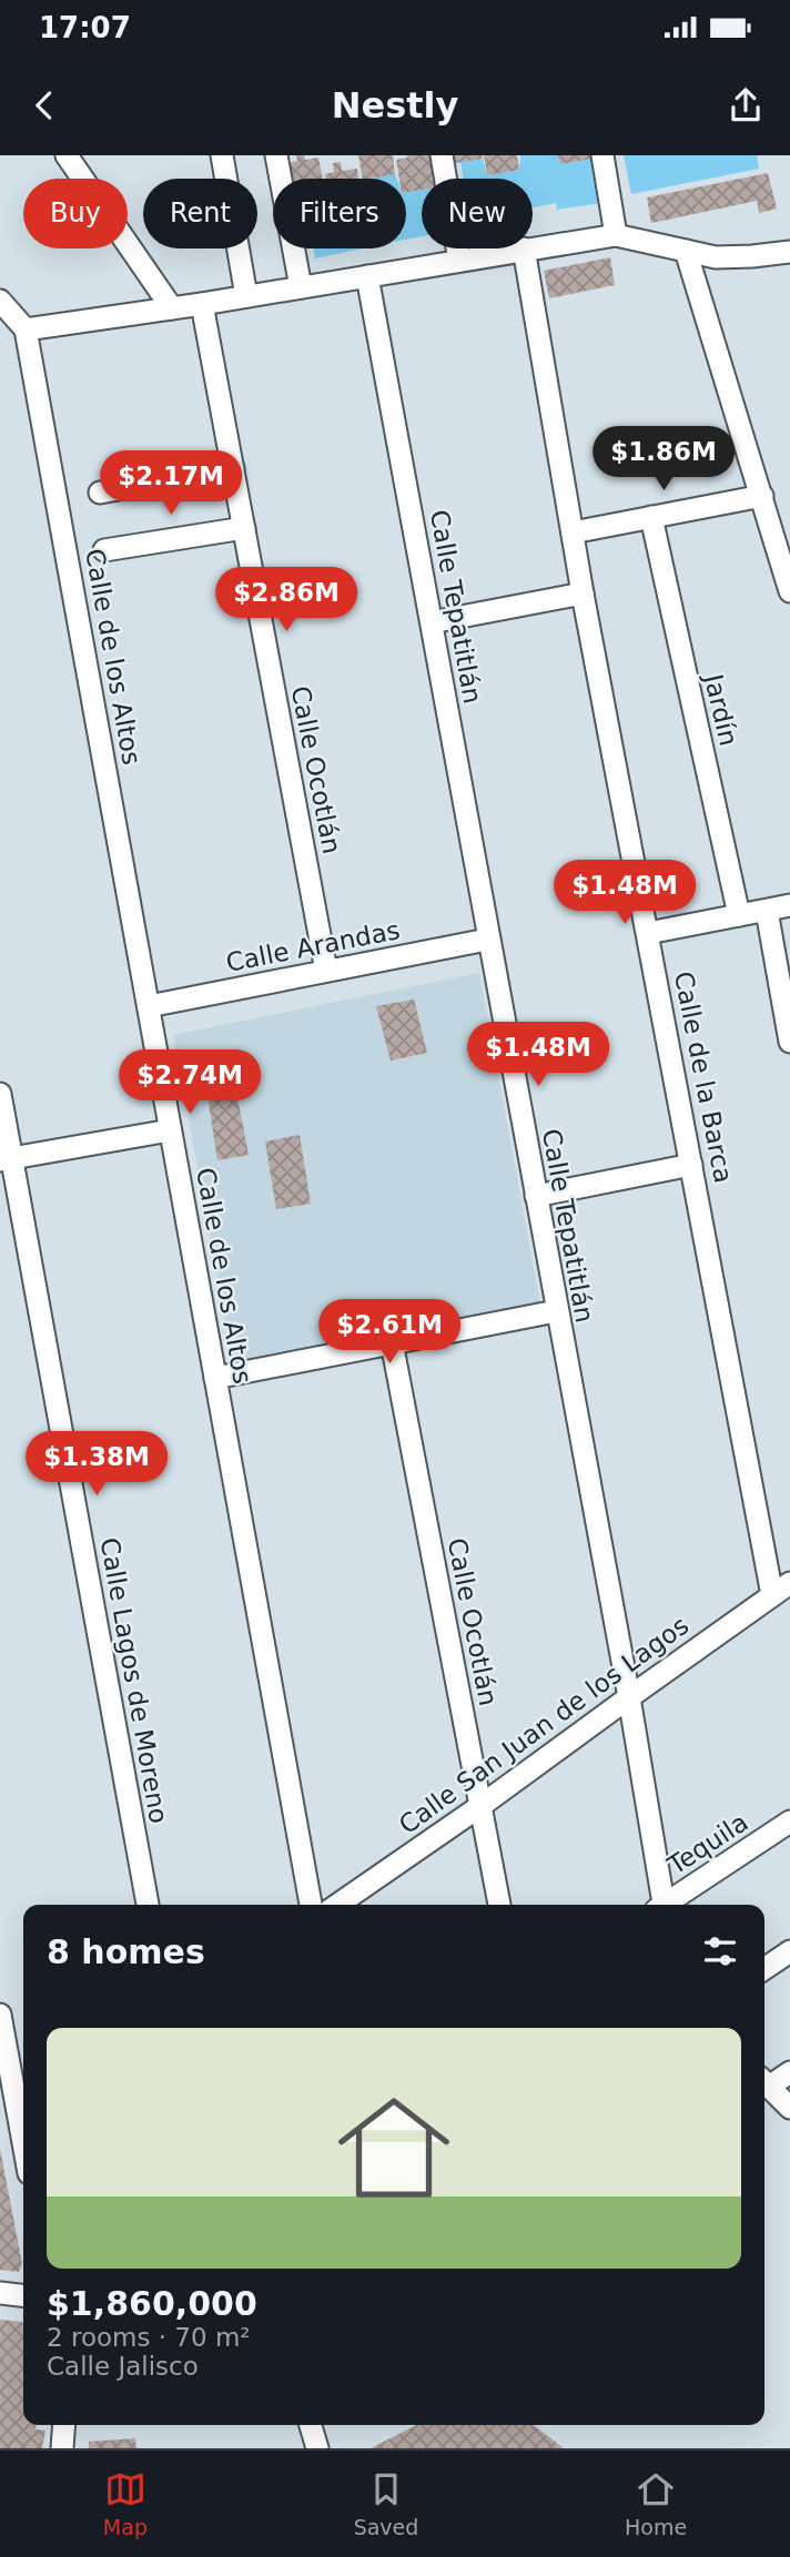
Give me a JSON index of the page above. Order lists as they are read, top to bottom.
{
  "streets": {
    "street": [
      "Calle Tepatitlán",
      "Calle de los Altos",
      "Jardín",
      "Calle Ocotlán",
      "Calle Arandas",
      "Calle de la Barca",
      "Calle Lagos de Moreno",
      "Calle San Juan de los Lagos",
      "Tequila"
    ]
  },
  "crossings": [
    ["Calle Tepatitlán", "Calle Arandas"],
    ["Calle Tepatitlán", "Calle San Juan de los Lagos"],
    ["Calle de los Altos", "Calle Arandas"],
    ["Calle Ocotlán", "Calle Arandas"],
    ["Calle Ocotlán", "Calle San Juan de los Lagos"],
    ["Calle de la Barca", "Calle San Juan de los Lagos"]
  ],
  "page": {
    "status": "17:07",
    "header": "Nestly",
    "chip": [
      "Buy",
      "Rent",
      "Filters",
      "New"
    ],
    "price": [
      "$1.86M",
      "$2.17M",
      "$2.86M",
      "$1.48M",
      "$1.48M",
      "$2.74M",
      "$2.61M",
      "$1.38M"
    ],
    "heading": "8 homes",
    "list": [
      {
        "name": "$1,860,000",
        "note": "2 rooms · 70 m² · Calle Jalisco"
      }
    ],
    "tabs": ["Map", "Saved", "Home"]
  }
}
